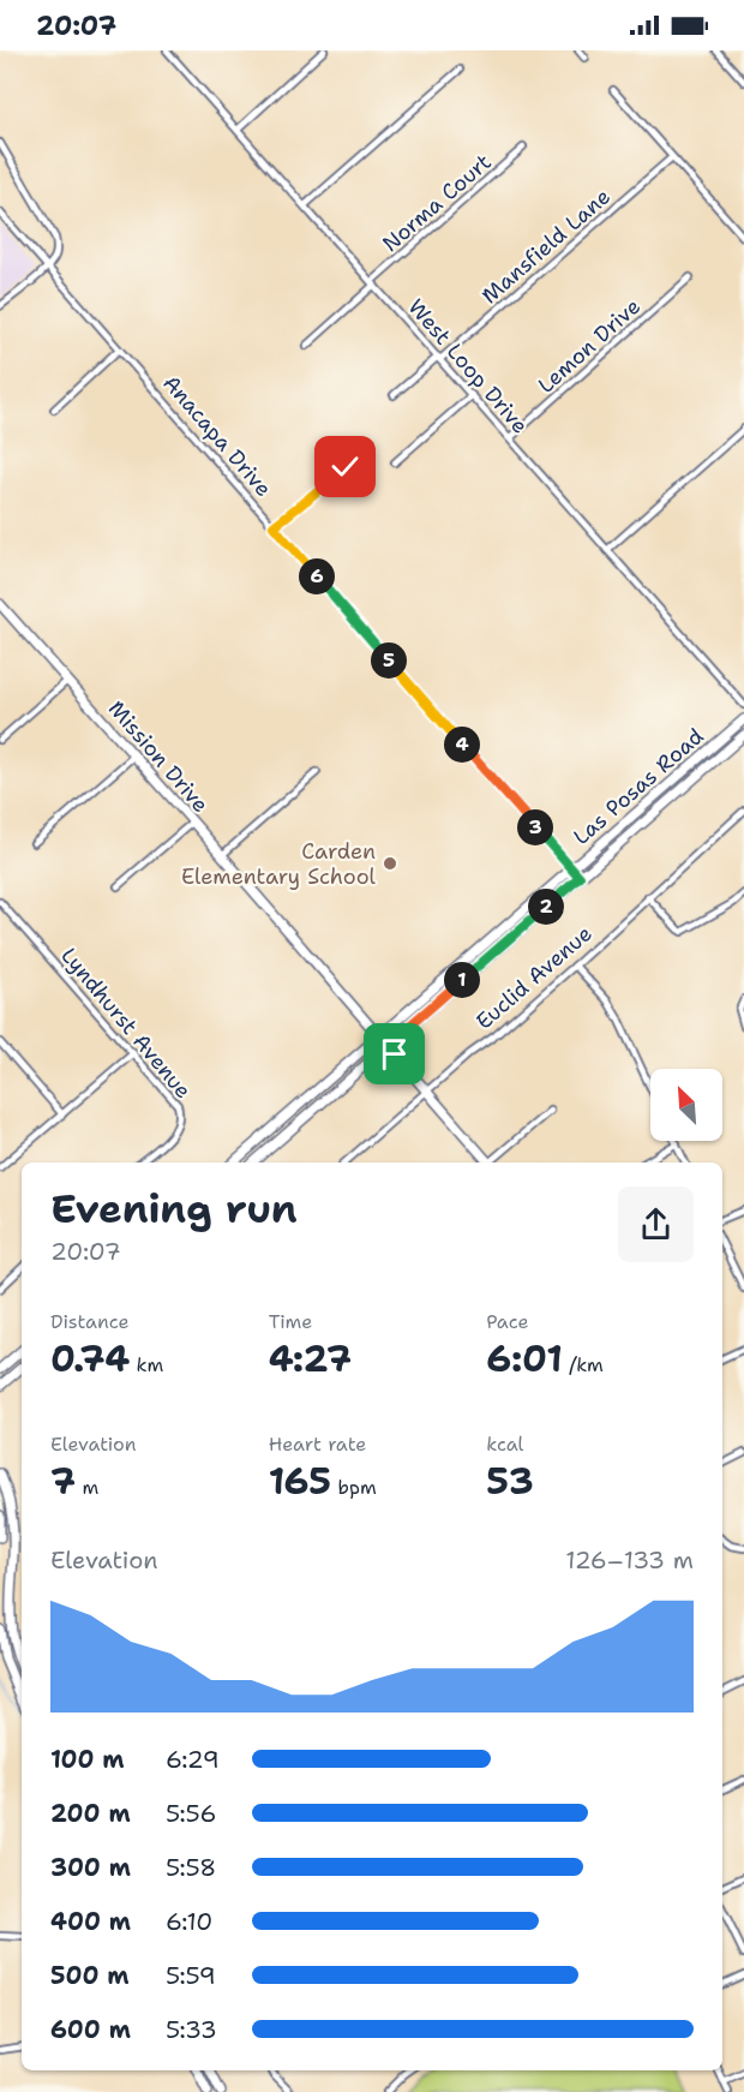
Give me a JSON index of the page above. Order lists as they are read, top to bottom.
{
  "streets": {
    "main road": ["Mission Drive", "Las Posas Road"],
    "street": [
      "Norma Court",
      "Mansfield Lane",
      "Lemon Drive",
      "West Loop Drive",
      "Anacapa Drive",
      "Euclid Avenue",
      "Lyndhurst Avenue"
    ]
  },
  "crossings": [
    ["Norma Court", "West Loop Drive"],
    ["Mansfield Lane", "West Loop Drive"],
    ["Lemon Drive", "West Loop Drive"],
    ["Anacapa Drive", "Las Posas Road"],
    ["Mission Drive", "Las Posas Road"],
    ["Mission Drive", "Euclid Avenue"]
  ],
  "places": ["Carden Elementary School"],
  "north": "top left",
  "page": {
    "status": "20:07",
    "pins": [
      "6",
      "5",
      "4",
      "3",
      "2",
      "1"
    ],
    "heading": ["Evening run", "20:07"],
    "stats": [
      ["Distance", "0.74 km"],
      ["Time", "4:27"],
      ["Pace", "6:01 /km"],
      ["Elevation", "7 m"],
      ["Heart rate", "165 bpm"],
      ["kcal", "53"]
    ],
    "chart": ["Elevation", "126–133 m"],
    "list": [
      {
        "name": "100 m",
        "note": "6:29"
      },
      {
        "name": "200 m",
        "note": "5:56"
      },
      {
        "name": "300 m",
        "note": "5:58"
      },
      {
        "name": "400 m",
        "note": "6:10"
      },
      {
        "name": "500 m",
        "note": "5:59"
      },
      {
        "name": "600 m",
        "note": "5:33"
      }
    ]
  }
}
